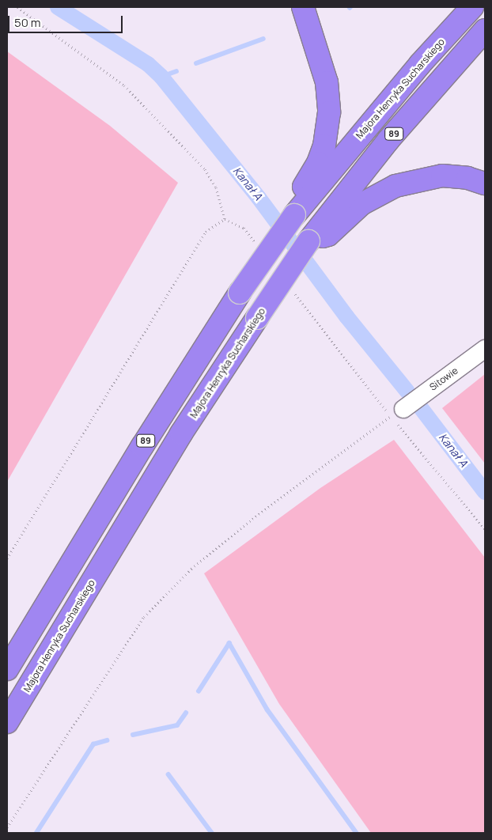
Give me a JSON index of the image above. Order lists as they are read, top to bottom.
{
  "streets": {
    "highway": ["Majora Henryka Sucharskiego", "89"],
    "street": ["Sitowie"]
  },
  "water": ["Kanał A"],
  "scale_bar": "50 m"
}
